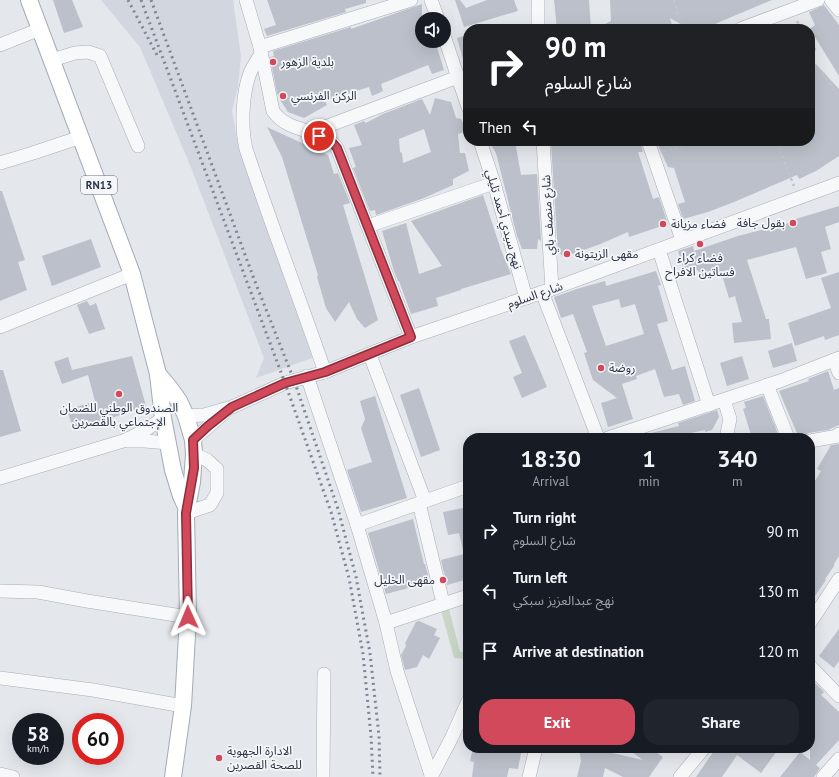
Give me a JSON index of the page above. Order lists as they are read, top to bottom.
{
  "streets": {
    "main road": ["RN13"],
    "street": ["شارع منصف باي", "نهج سيدي أحمد تليلي", "شارع السلوم"]
  },
  "crossings": [
    ["شارع منصف باي", "شارع السلوم"],
    ["نهج سيدي أحمد تليلي", "شارع السلوم"]
  ],
  "places": [
    "بلدية الزهور",
    "الركن الفرنسي",
    "بقول جافة",
    "فضاء مزيانة",
    "فضاء كراء فساتين الافراح",
    "مقهى الزيتونة",
    "روضة",
    "الصندوق الوطني للضمان الإجتماعي بالقصرين",
    "مقهى الخليل",
    "الادارة الجهوية للصحة القصرين"
  ],
  "page": {
    "turn": ["90 m", "شارع السلوم"],
    "then": "Then",
    "eta": [
      "18:30",
      "Arrival",
      "1",
      "min",
      "340",
      "m"
    ],
    "list": [
      {
        "name": "Turn right",
        "note": "شارع السلوم",
        "value": "90 m"
      },
      {
        "name": "Turn left",
        "note": "نهج عبدالعزيز سبكي",
        "value": "130 m"
      },
      {
        "name": "Arrive at destination",
        "value": "120 m"
      }
    ],
    "buttons": ["Exit", "Share"],
    "speed": "58 km/h",
    "limit": "60"
  }
}
